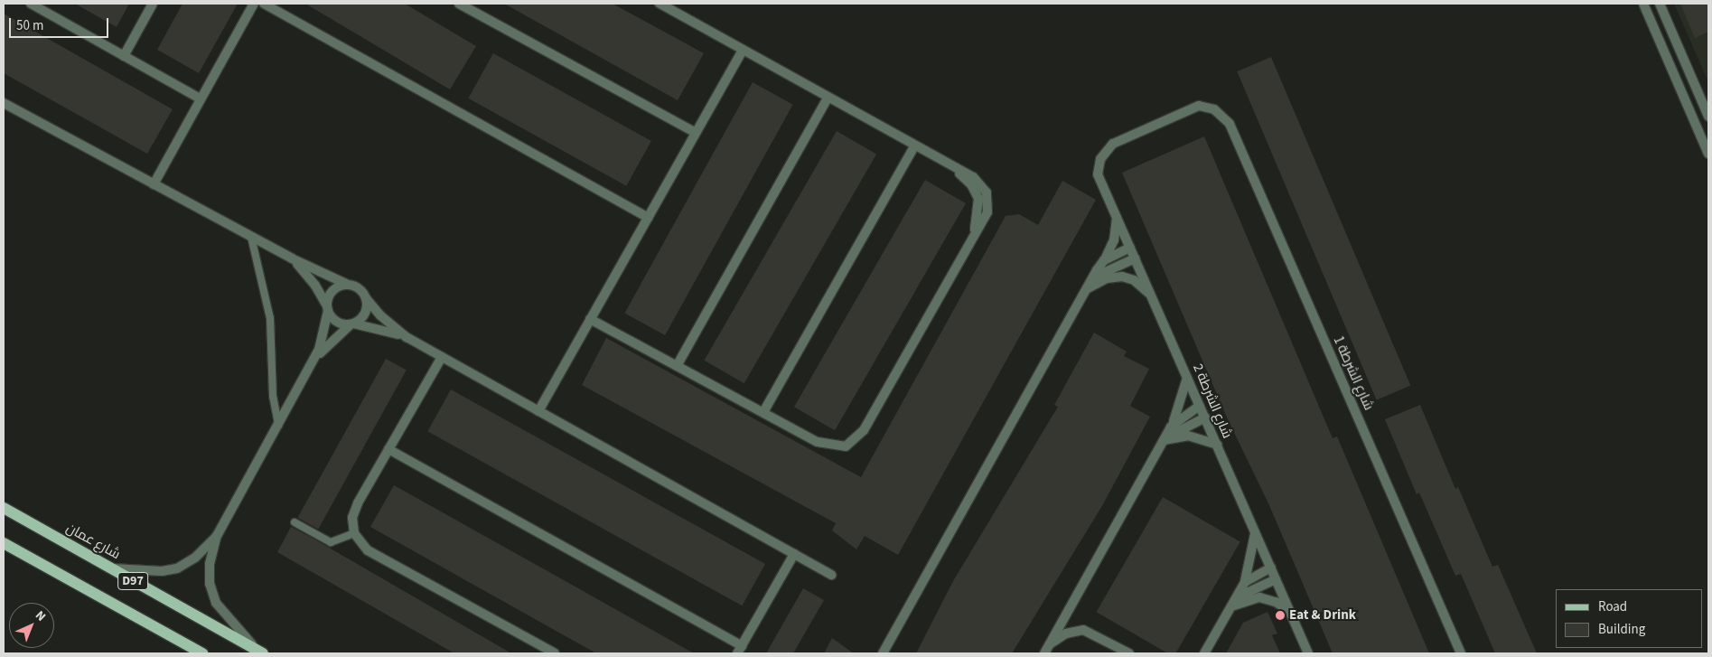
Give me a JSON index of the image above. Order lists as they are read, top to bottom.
{
  "streets": {
    "main road": ["شارع عمان", "D97"],
    "street": ["شارع الشرطة 1", "شارع الشرطة 2"]
  },
  "crossings": [
    ["شارع الشرطة 1", "شارع الشرطة 2"]
  ],
  "places": ["Eat & Drink"],
  "legend": ["Road", "Building"],
  "scale_bar": "50 m",
  "north": "top right"
}
